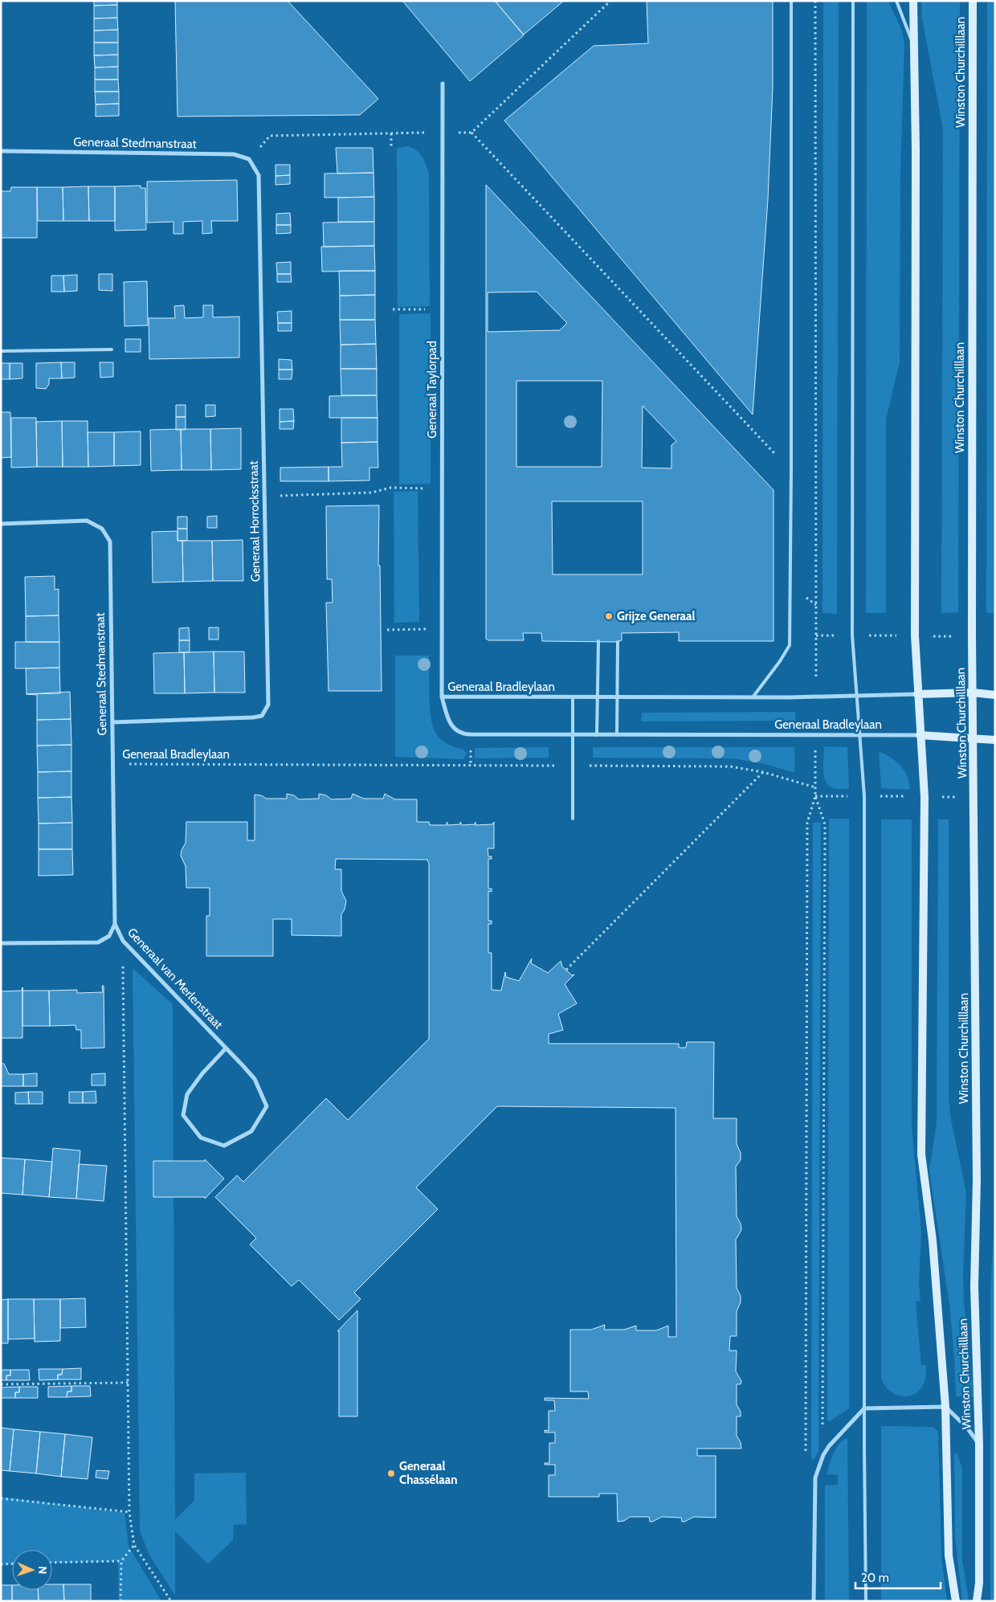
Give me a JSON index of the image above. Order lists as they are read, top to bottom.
{
  "streets": {
    "main road": ["Winston Churchilllaan"],
    "street": [
      "Generaal Stedmanstraat",
      "Generaal Taylorpad",
      "Generaal Horrocksstraat",
      "Generaal Bradleylaan",
      "Generaal van Merlenstraat"
    ]
  },
  "crossings": [
    ["Winston Churchilllaan", "Generaal Bradleylaan"],
    ["Generaal Stedmanstraat", "Generaal Horrocksstraat"],
    ["Generaal Stedmanstraat", "Generaal Bradleylaan"],
    ["Generaal Stedmanstraat", "Generaal van Merlenstraat"],
    ["Generaal Taylorpad", "Generaal Bradleylaan"]
  ],
  "places": ["Grijze Generaal", "Generaal Chassélaan"],
  "scale_bar": "20 m",
  "north": "right"
}
